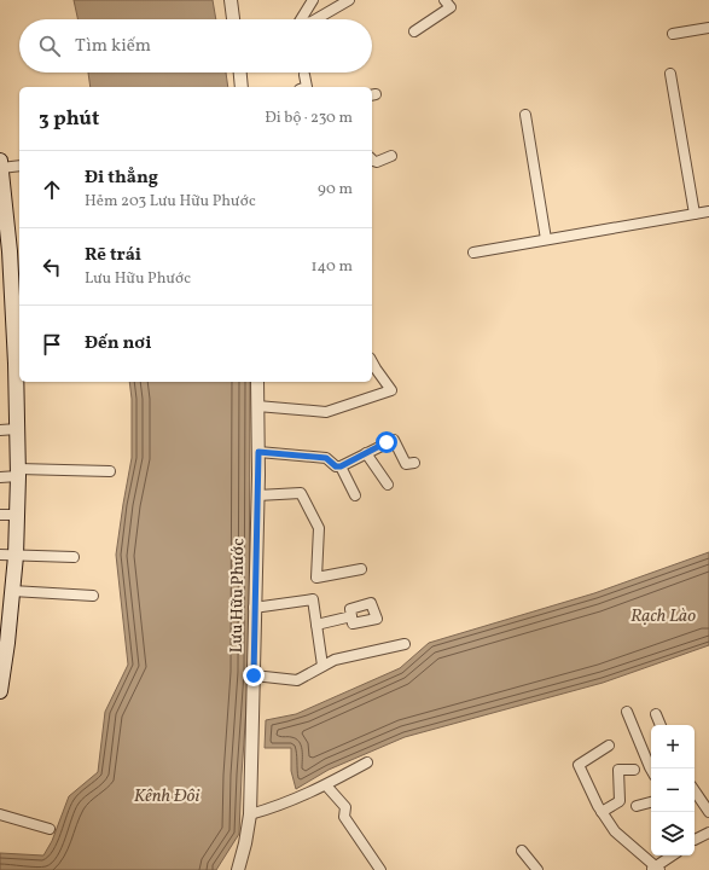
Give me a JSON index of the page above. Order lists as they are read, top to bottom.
{
  "streets": {
    "street": ["Lưu Hữu Phước"]
  },
  "water": ["Rạch Lào", "Kênh Đôi"],
  "page": {
    "search": "Tìm kiếm",
    "heading": ["3 phút", "Đi bộ · 230 m"],
    "list": [
      ["Đi thẳng", "Hẻm 203 Lưu Hữu Phước", "90 m"],
      ["Rẽ trái", "Lưu Hữu Phước", "140 m"],
      "Đến nơi"
    ],
    "map_buttons": ["+", "−"]
  }
}
